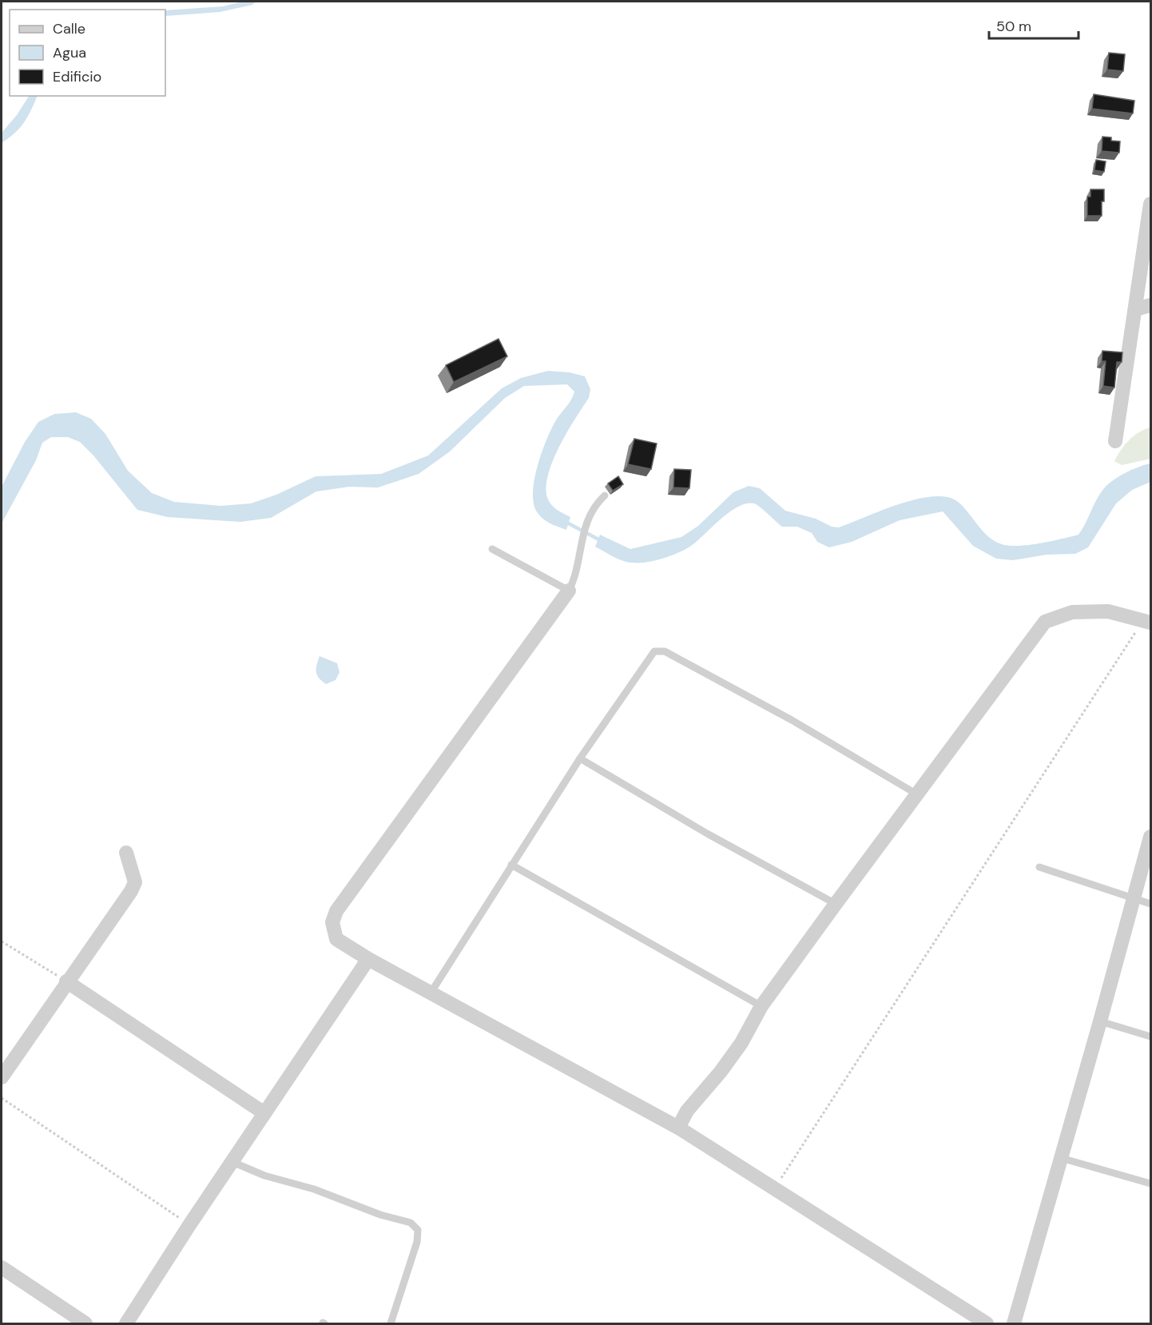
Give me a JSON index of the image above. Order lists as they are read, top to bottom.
{
  "legend": ["Calle", "Agua", "Edificio"],
  "scale_bar": "50 m"
}
